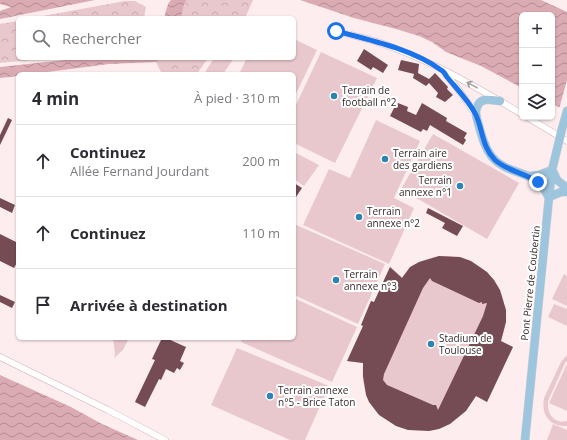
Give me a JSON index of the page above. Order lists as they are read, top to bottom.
{
  "streets": {
    "main road": ["Pont Pierre de Coubertin"]
  },
  "places": [
    "Terrain de football n°2",
    "Terrain aire des gardiens",
    "Terrain annexe n°1",
    "Terrain annexe n°2",
    "Terrain annexe n°3",
    "Stadium de Toulouse",
    "Terrain annexe n°5 - Brice Taton"
  ],
  "page": {
    "map_buttons": ["+", "−"],
    "search": "Rechercher",
    "heading": ["4 min", "À pied · 310 m"],
    "list": [
      ["Continuez", "Allée Fernand Jourdant", "200 m"],
      ["Continuez", "110 m"],
      "Arrivée à destination"
    ]
  }
}
